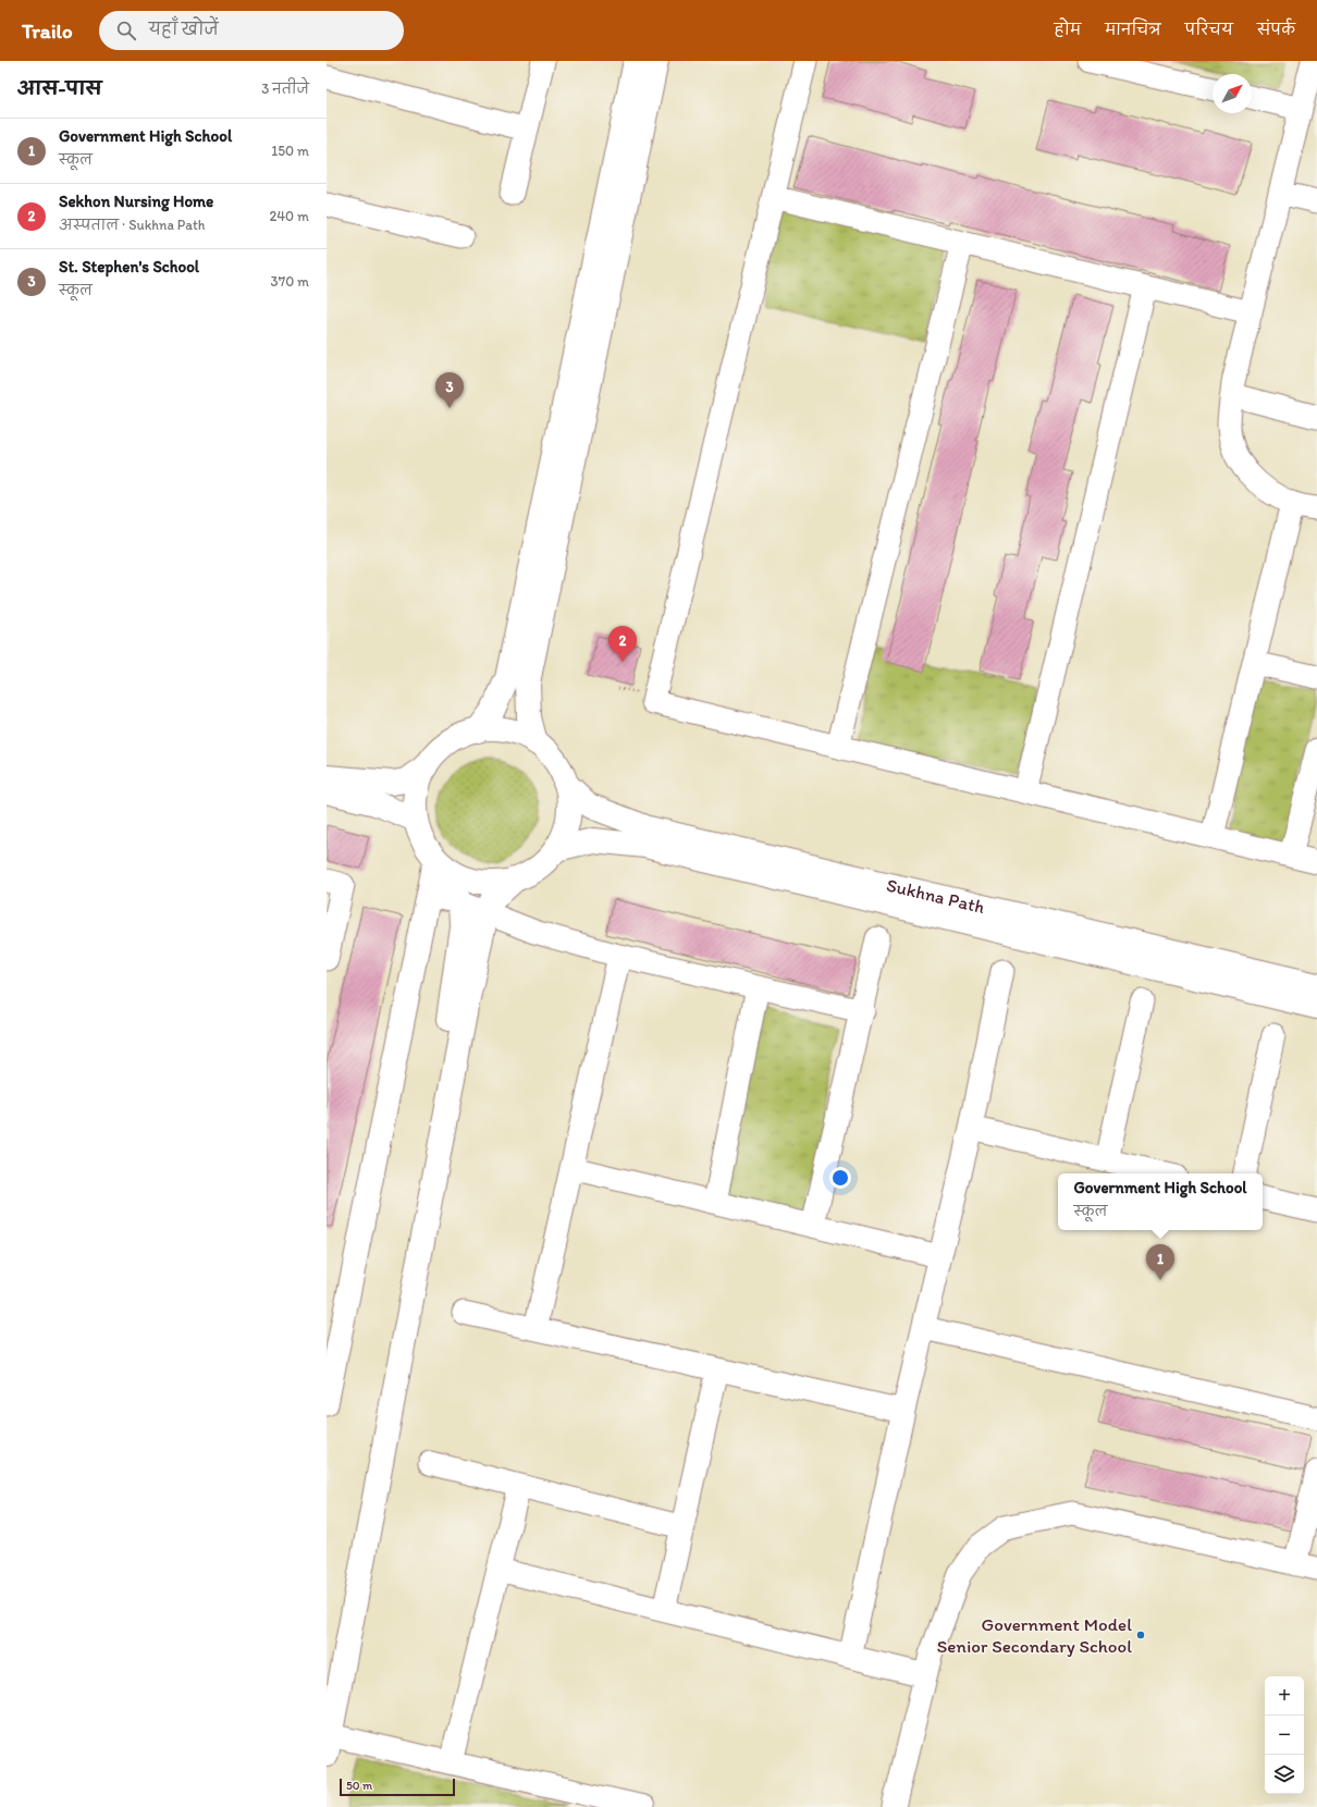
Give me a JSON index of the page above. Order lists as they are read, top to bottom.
{
  "streets": {
    "main road": ["Sukhna Path"]
  },
  "places": ["Government Model Senior Secondary School"],
  "scale_bar": "50 m",
  "north": "top right",
  "page": {
    "header": "Trailo",
    "search": "यहाँ खोजें",
    "nav": [
      "होम",
      "मानचित्र",
      "परिचय",
      "संपर्क"
    ],
    "heading": ["आस-पास", "3 नतीजे"],
    "list": [
      {
        "mark": "1",
        "name": "Government High School",
        "note": "स्कूल",
        "value": "150 m"
      },
      {
        "mark": "2",
        "name": "Sekhon Nursing Home",
        "note": "अस्पताल · Sukhna Path",
        "value": "240 m"
      },
      {
        "mark": "3",
        "name": "St. Stephen's School",
        "note": "स्कूल",
        "value": "370 m"
      }
    ],
    "pins": ["3", "2", "1"],
    "popup": ["Government High School", "स्कूल"],
    "map_buttons": ["+", "−"],
    "scale": "50 m"
  }
}
